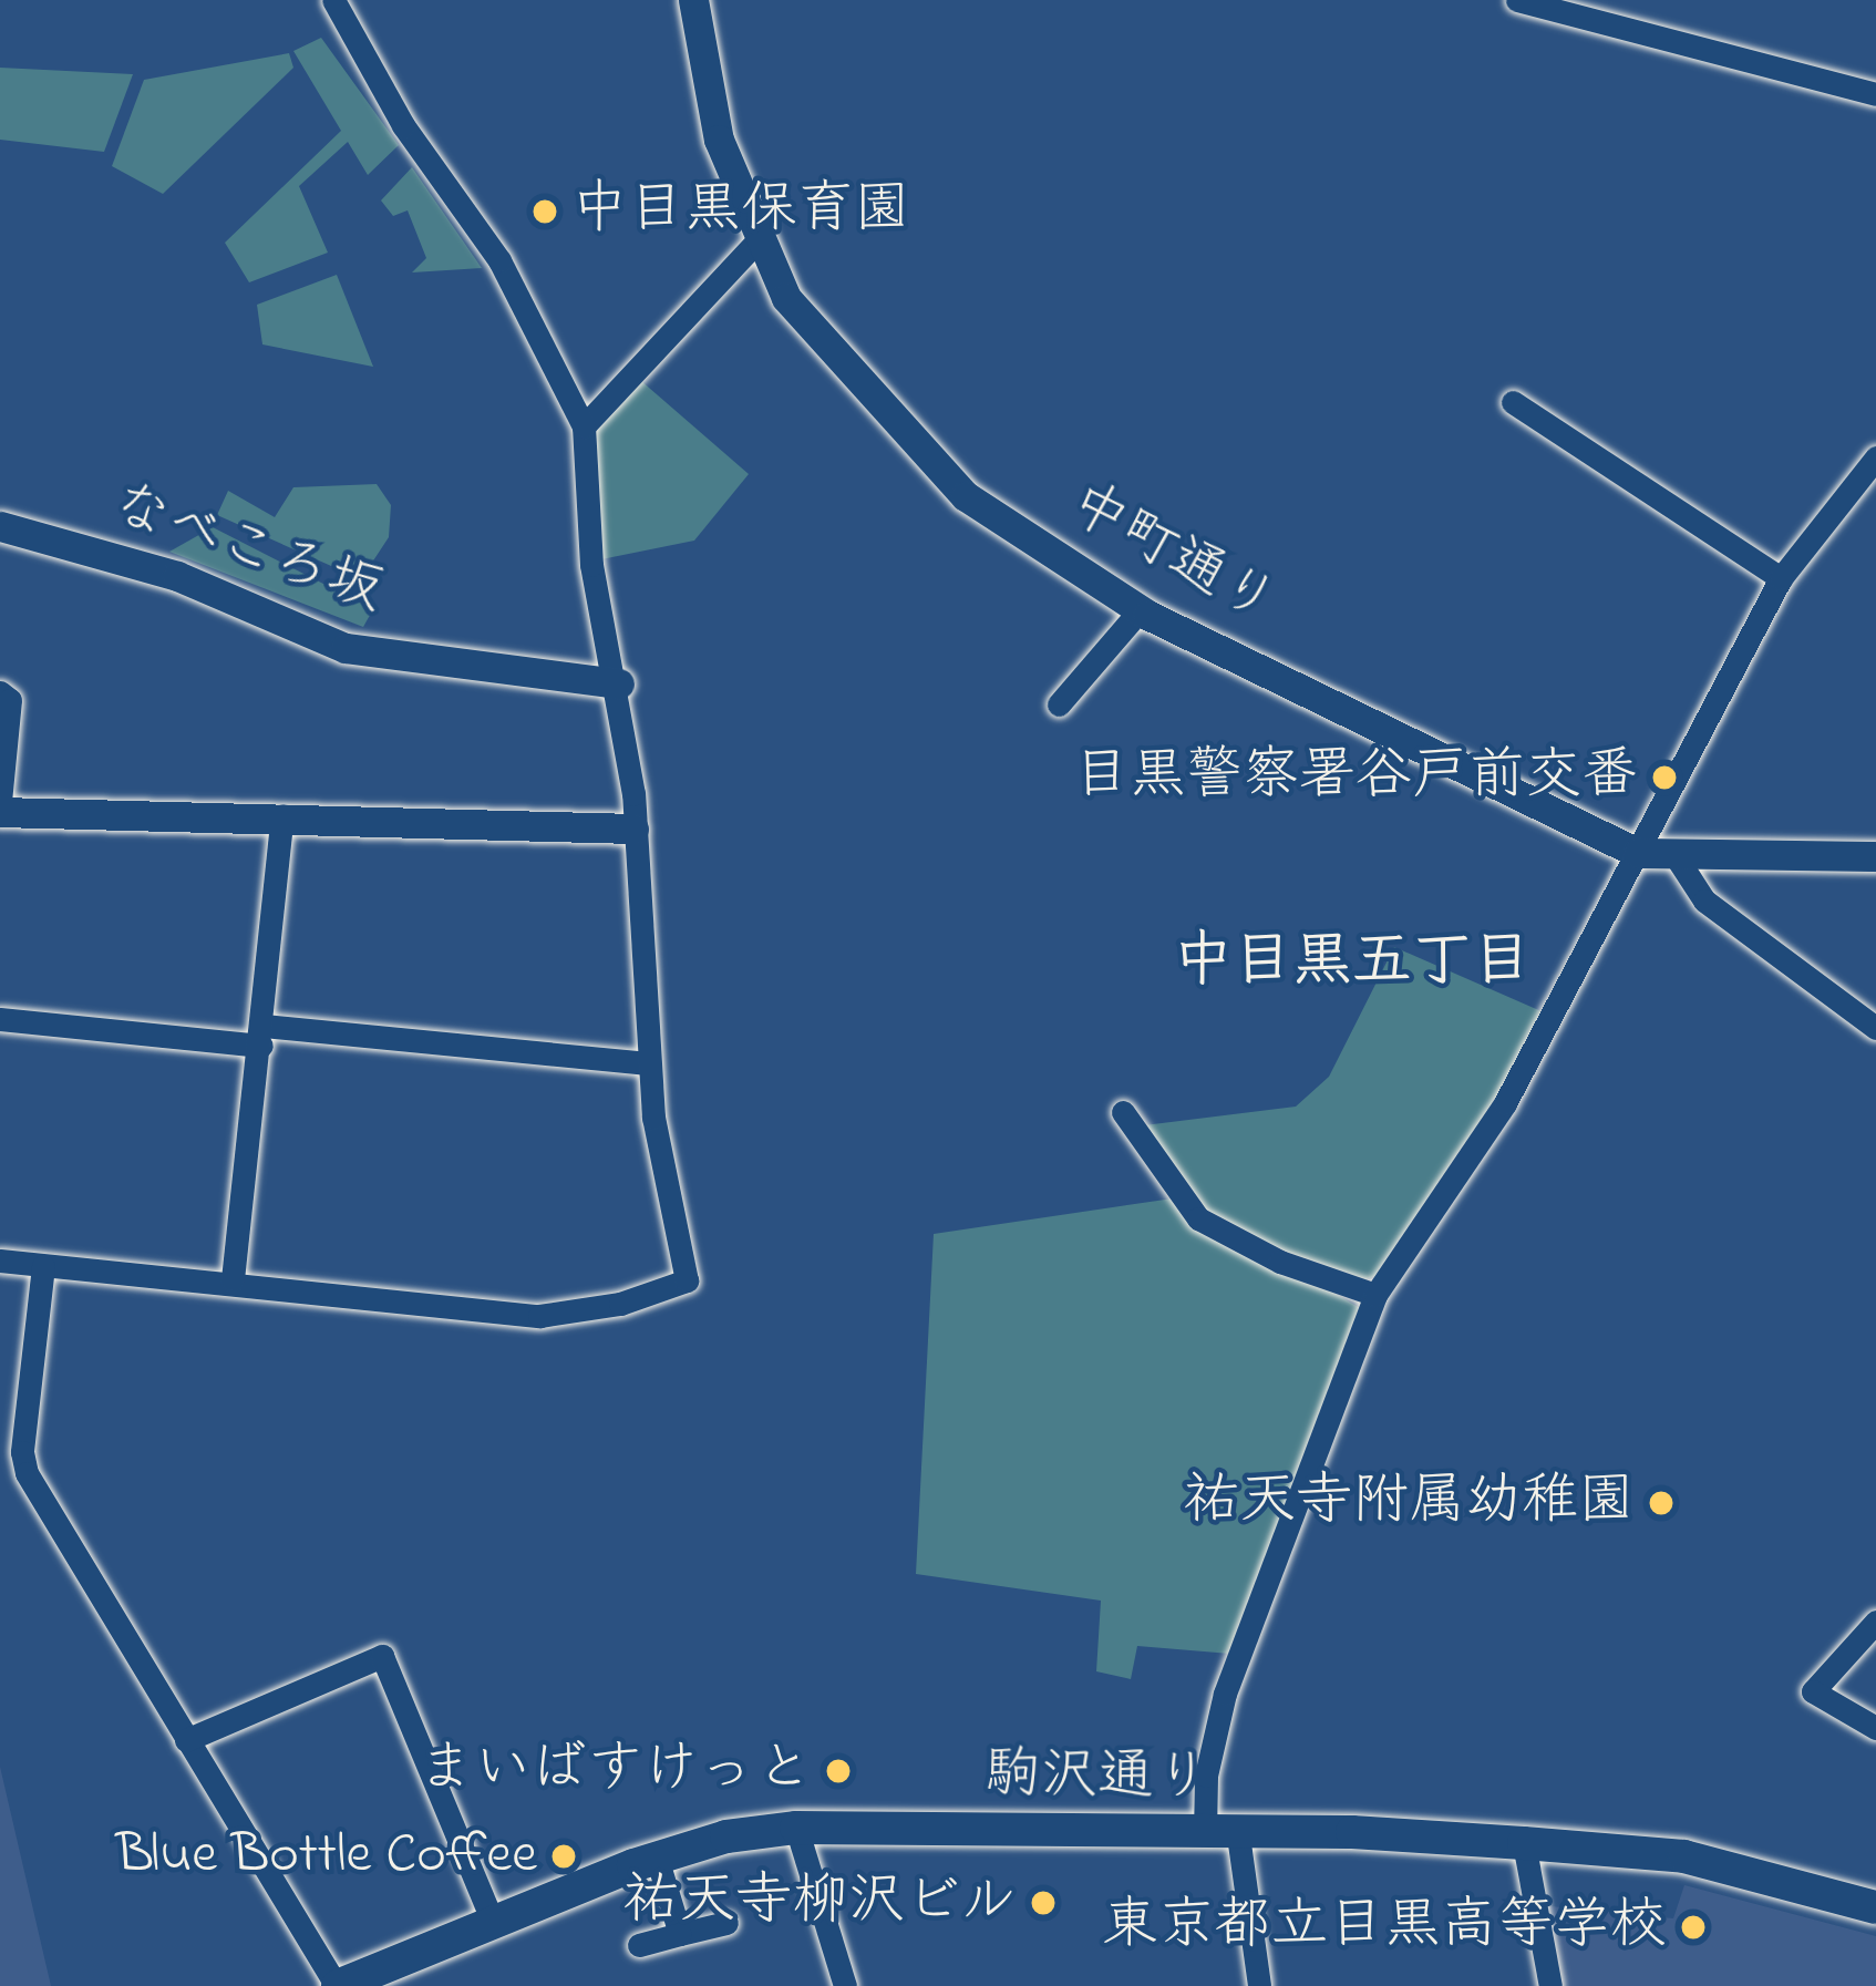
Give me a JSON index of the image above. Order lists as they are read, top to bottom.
{
  "streets": {
    "main road": ["駒沢通り"],
    "street": ["なべころ坂", "中町通り"]
  },
  "districts": ["中目黒五丁目"],
  "places": [
    "中目黒保育園",
    "目黒警察署谷戸前交番",
    "祐天寺附属幼稚園",
    "まいばすけっと",
    "Blue Bottle Coffee",
    "祐天寺柳沢ビル",
    "東京都立目黒高等学校"
  ]
}
